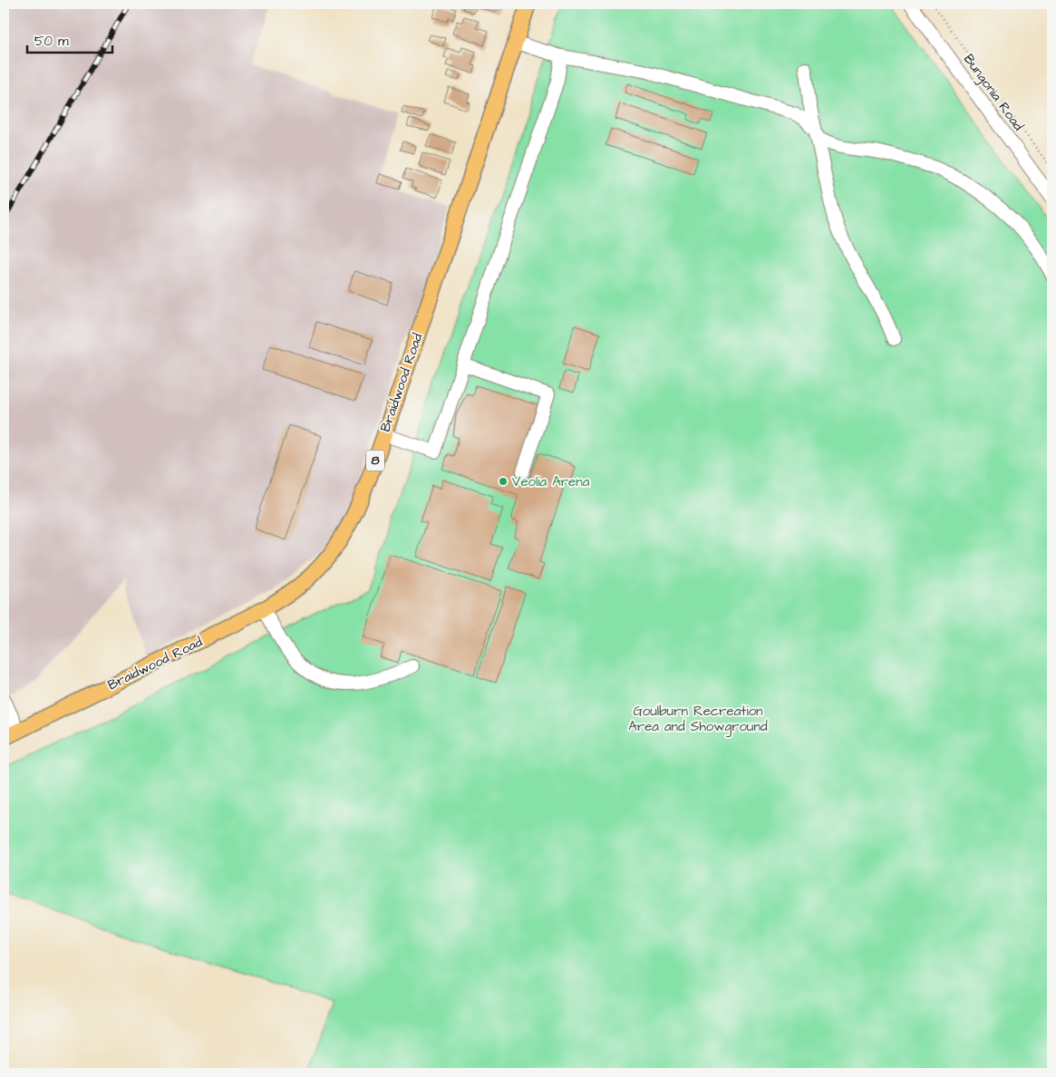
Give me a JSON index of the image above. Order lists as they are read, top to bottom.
{
  "streets": {
    "main road": ["Braidwood Road", "8"],
    "street": ["Bungonia Road"]
  },
  "parks": ["Goulburn Recreation Area and Showground"],
  "places": ["Veolia Arena"],
  "scale_bar": "50 m"
}
